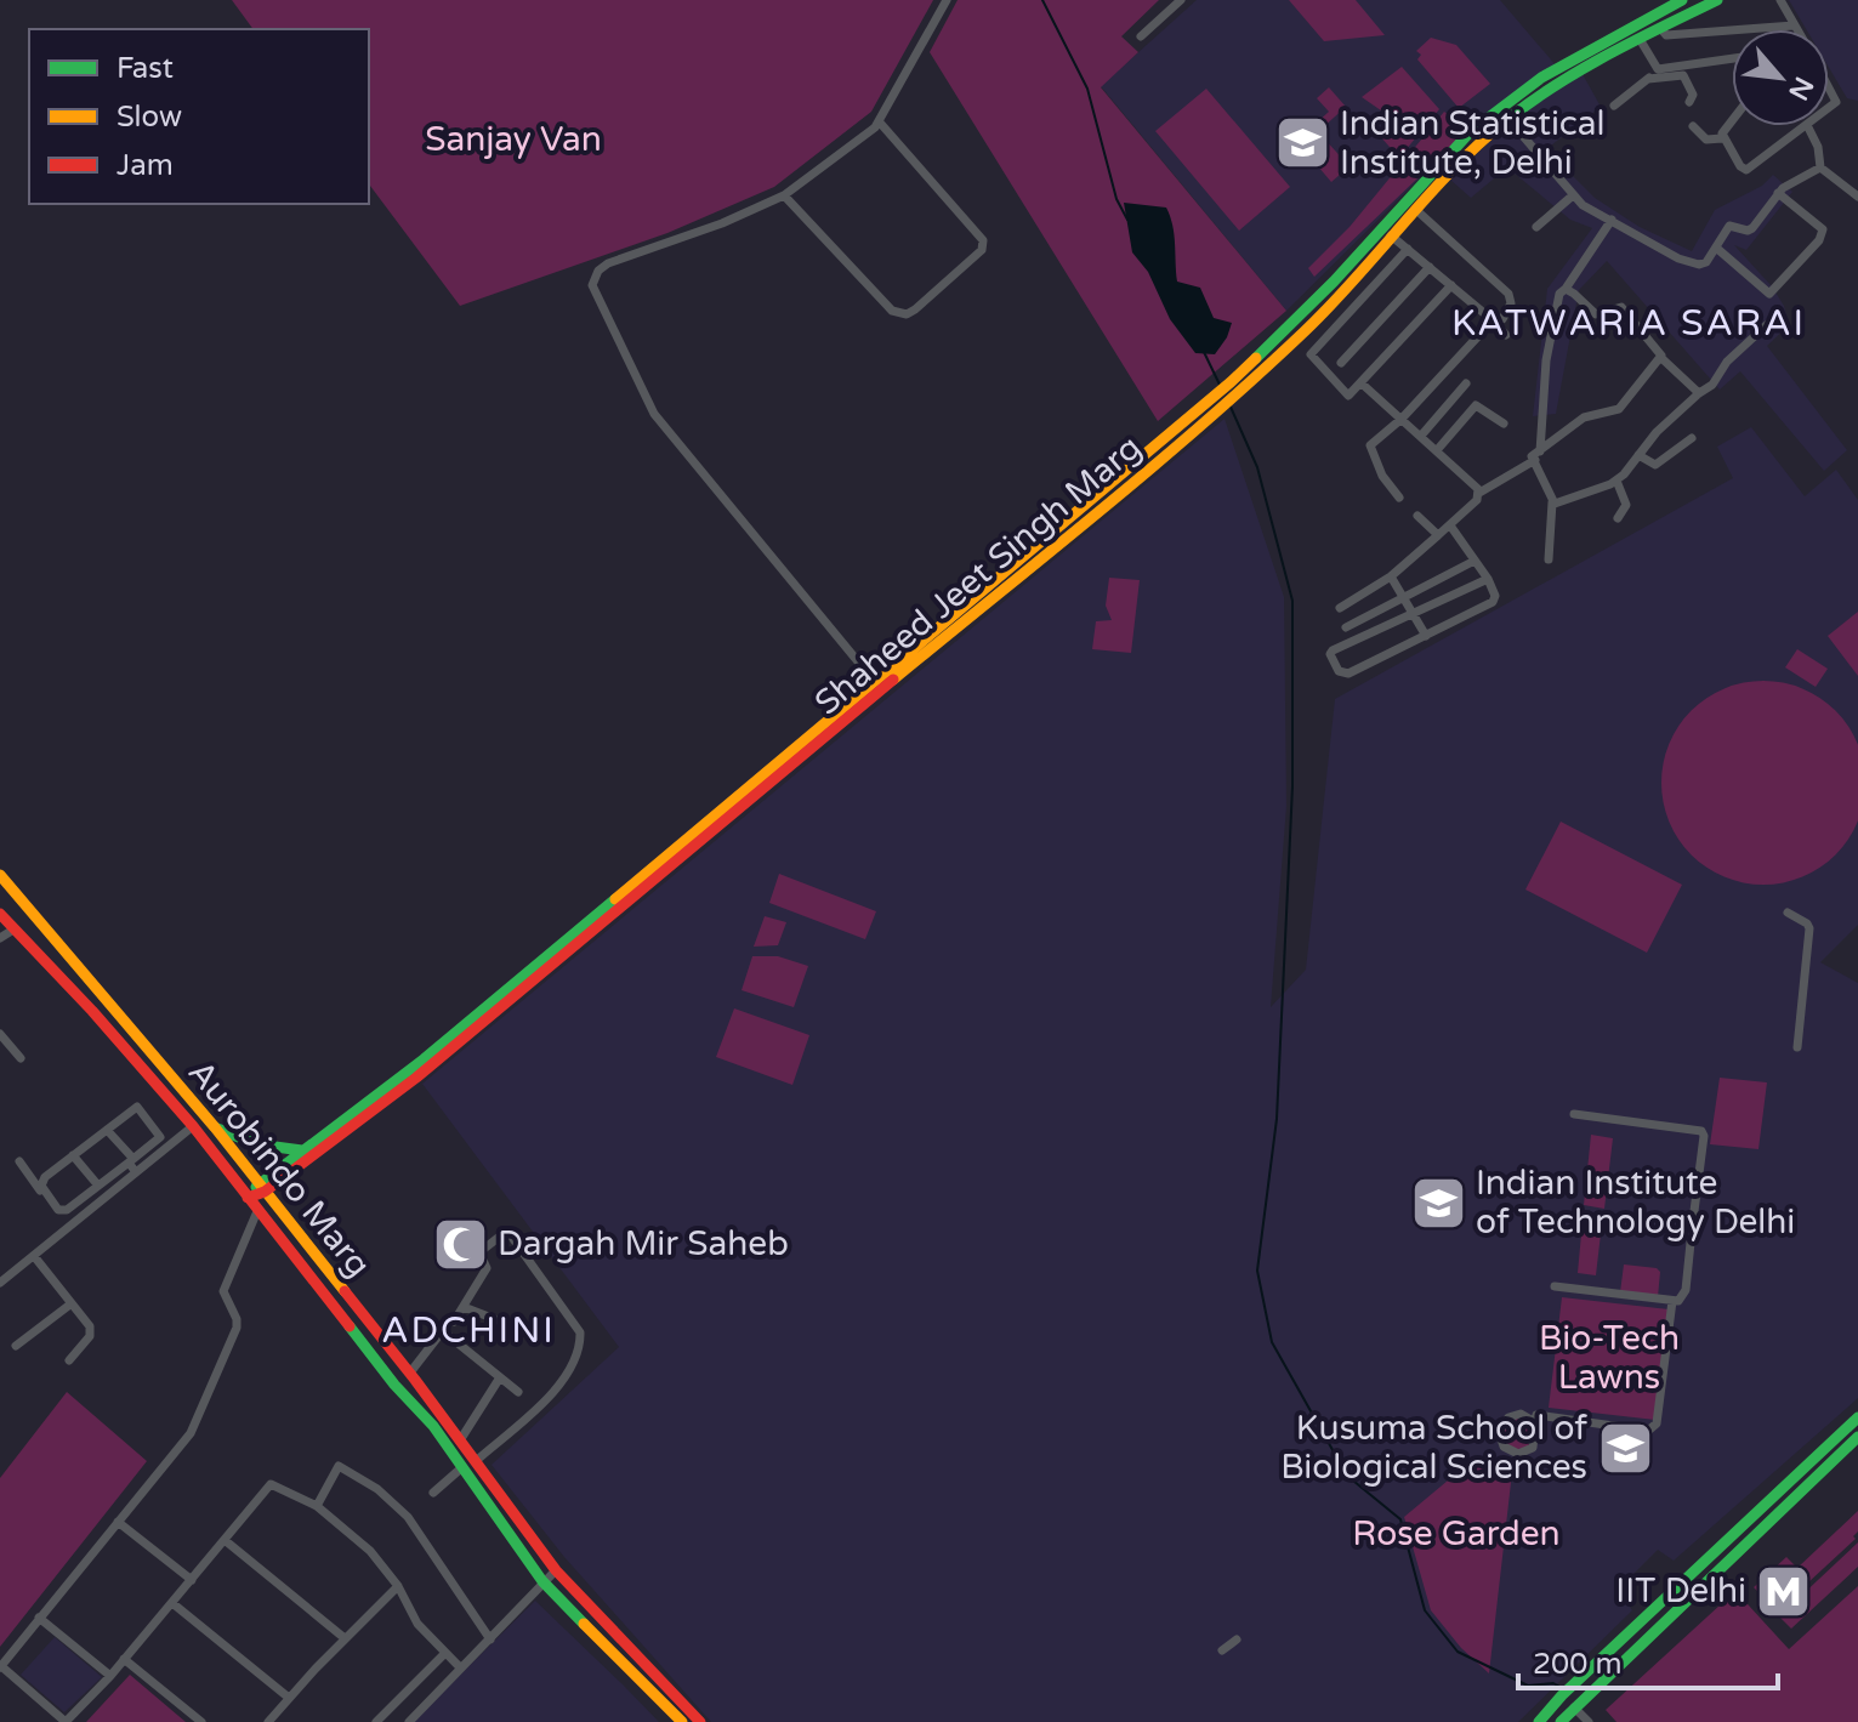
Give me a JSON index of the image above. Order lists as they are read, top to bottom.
{
  "streets": {
    "main road": ["Shaheed Jeet Singh Marg", "Aurobindo Marg"]
  },
  "crossings": [
    ["Shaheed Jeet Singh Marg", "Aurobindo Marg"]
  ],
  "districts": ["KATWARIA SARAI", "ADCHINI"],
  "parks": ["Sanjay Van", "Bio-Tech Lawns", "Rose Garden"],
  "places": {
    "school or university": ["Indian Statistical Institute, Delhi", "Indian Institute of Technology Delhi", "Kusuma School of Biological Sciences"],
    "mosque": ["Dargah Mir Saheb"],
    "metro station": ["IIT Delhi"]
  },
  "legend": ["Fast", "Slow", "Jam"],
  "scale_bar": "200 m",
  "north": "bottom right"
}
